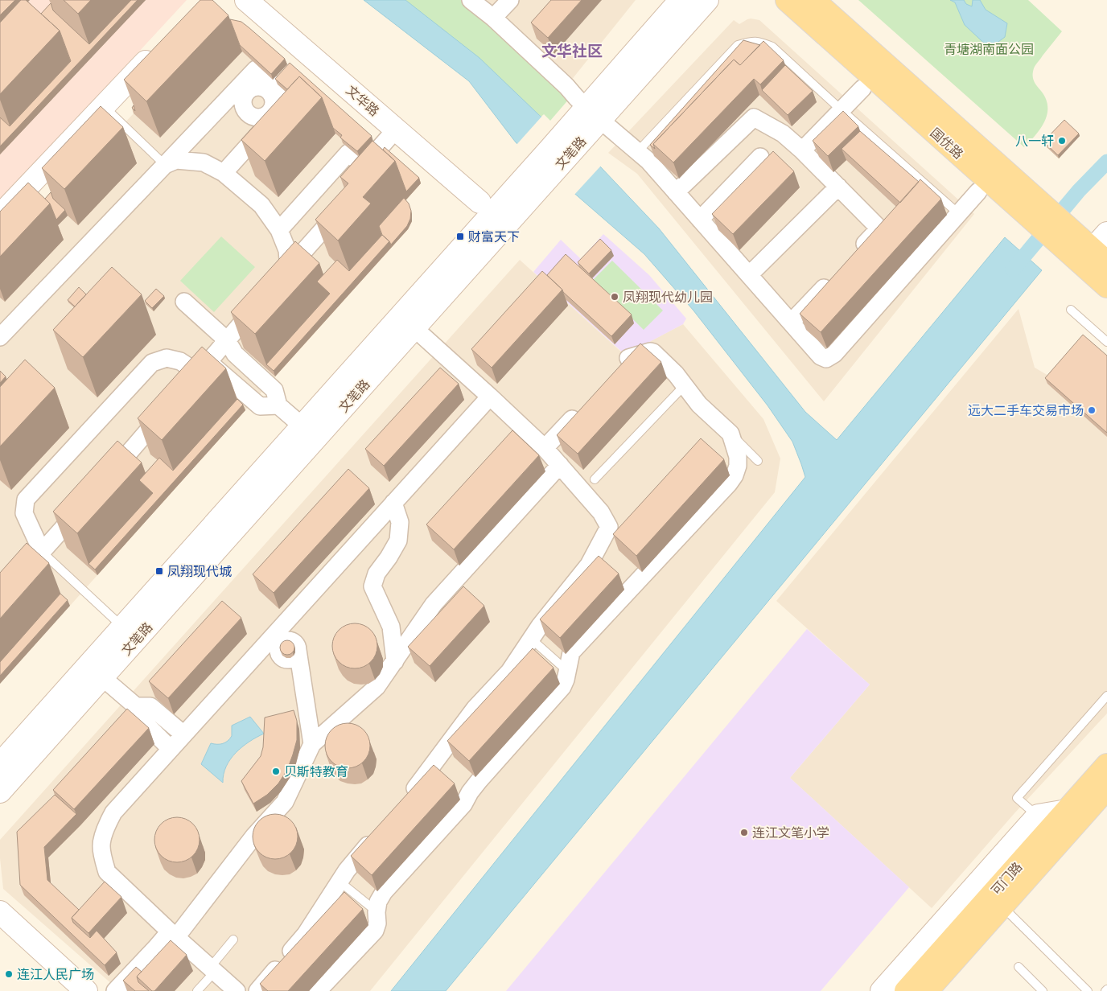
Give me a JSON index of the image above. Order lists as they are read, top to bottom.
{
  "streets": {
    "main road": [
      "文华路",
      "国优路",
      "文笔路",
      "可门路"
    ]
  },
  "districts": ["文华社区"],
  "parks": ["青塘湖南面公园"],
  "places": {
    "other": [
      "八一轩",
      "凤翔现代幼儿园",
      "远大二手车交易市场",
      "贝斯特教育",
      "连江文笔小学",
      "连江人民广场"
    ],
    "transit": ["财富天下", "凤翔现代城"]
  }
}
